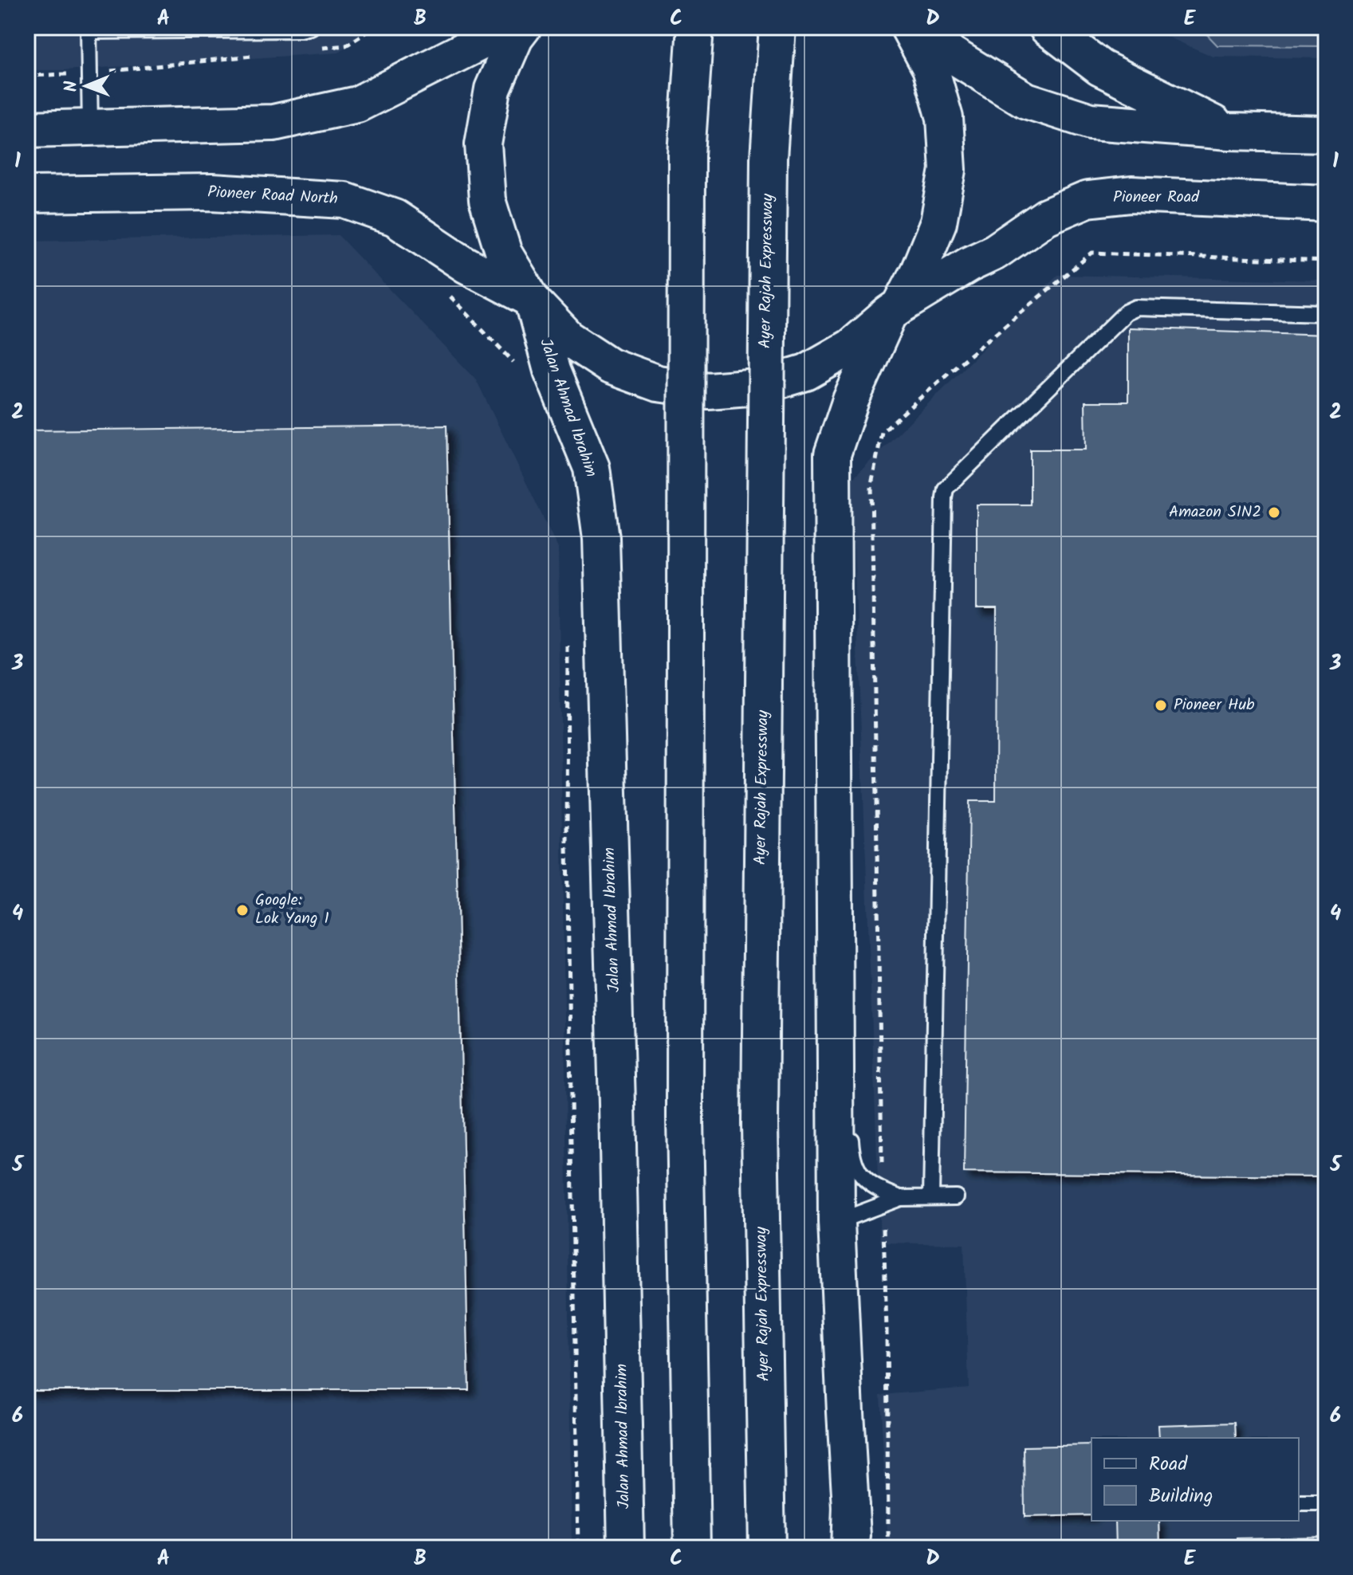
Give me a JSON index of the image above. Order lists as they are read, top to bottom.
{
  "streets": {
    "main road": [
      "Pioneer Road North",
      "Pioneer Road",
      "Ayer Rajah Expressway",
      "Jalan Ahmad Ibrahim"
    ]
  },
  "crossings": [
    ["Pioneer Road North", "Jalan Ahmad Ibrahim"]
  ],
  "places": ["Amazon SIN2", "Pioneer Hub", "Google: Lok Yang 1"],
  "legend": ["Road", "Building"],
  "north": "left",
  "grid": {
    "columns": [
      "A",
      "B",
      "C",
      "D",
      "E"
    ],
    "rows": [
      "1",
      "2",
      "3",
      "4",
      "5",
      "6"
    ]
  }
}
